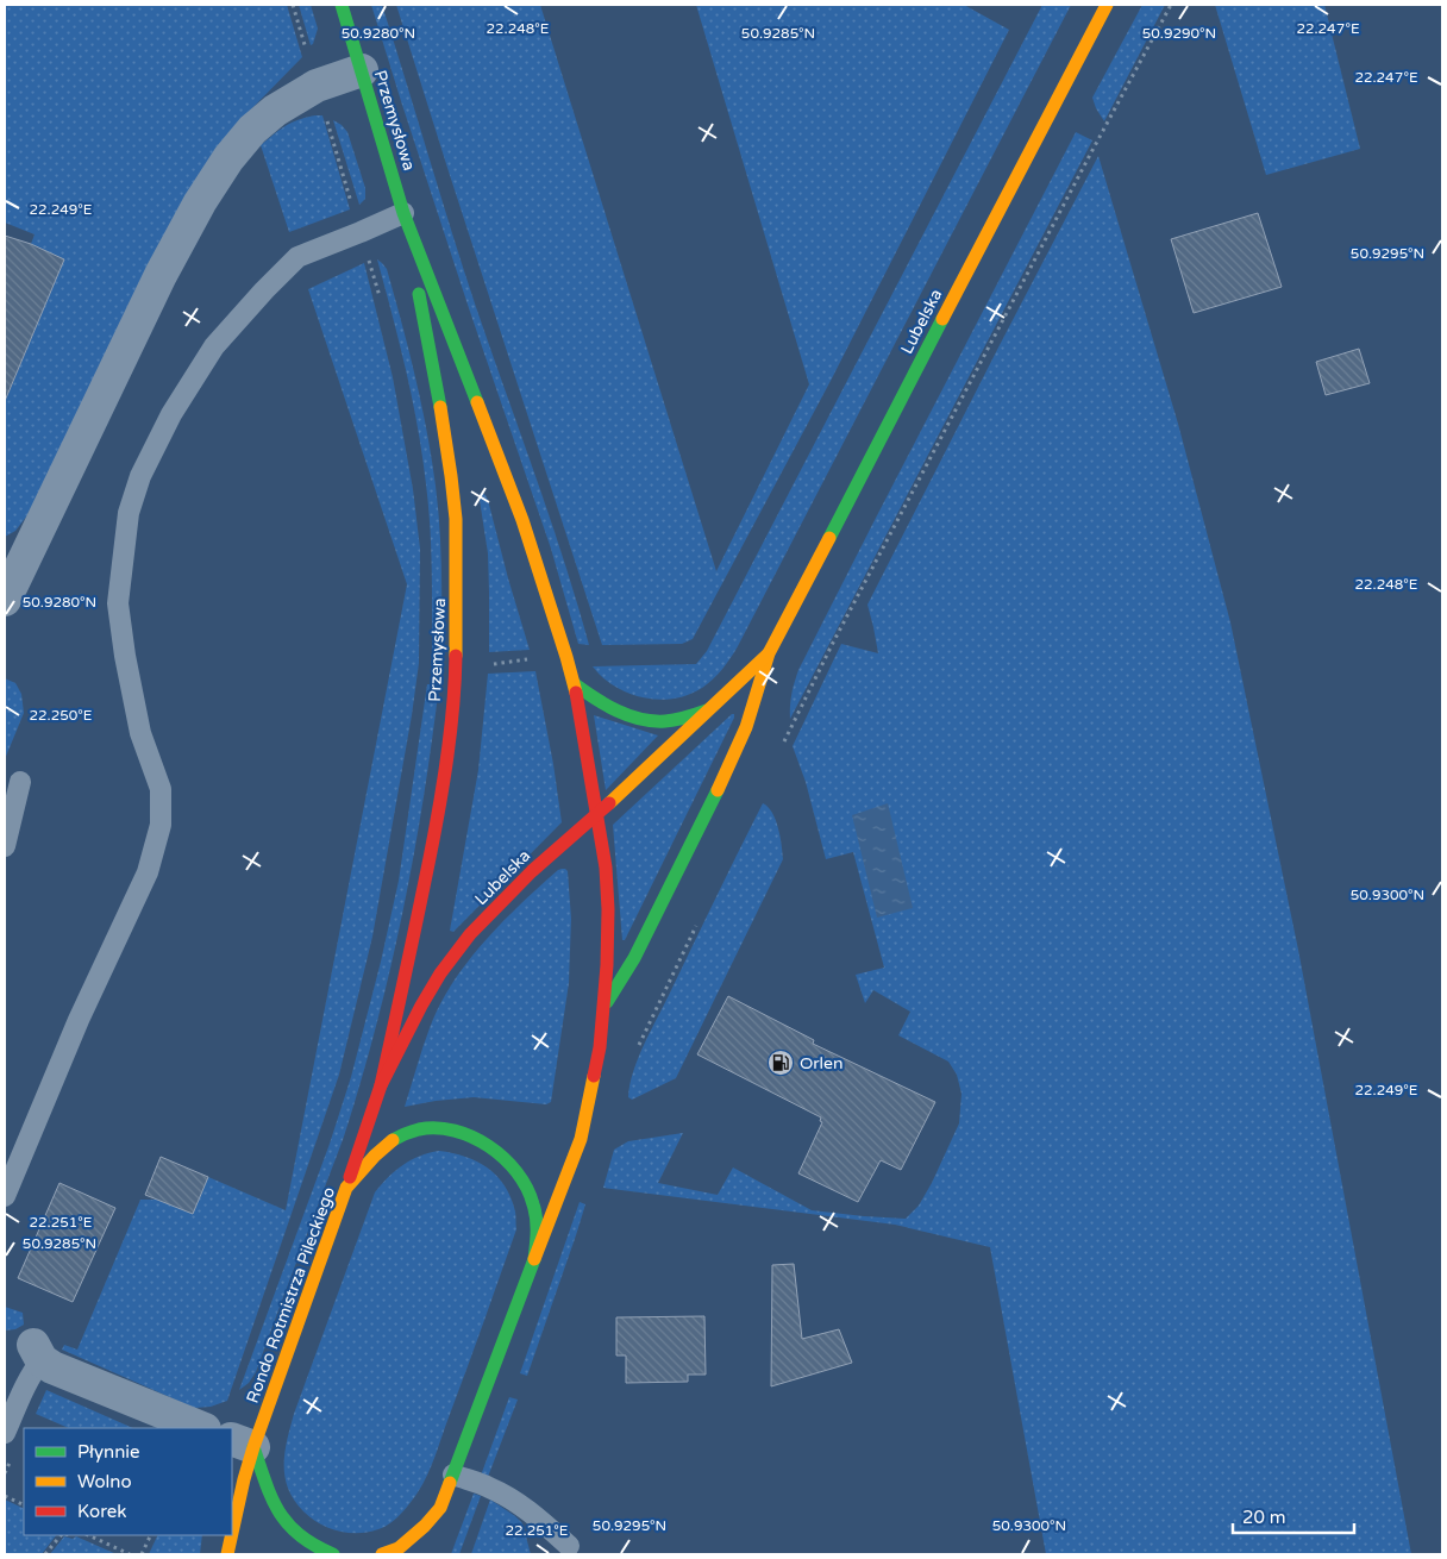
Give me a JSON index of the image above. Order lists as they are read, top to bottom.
{
  "streets": {
    "main road": ["Przemysłowa", "Lubelska", "Rondo Rotmistrza Pileckiego"]
  },
  "crossings": [
    ["Przemysłowa", "Lubelska"],
    ["Lubelska", "Rondo Rotmistrza Pileckiego"]
  ],
  "places": {
    "fuel station": ["Orlen"]
  },
  "legend": ["Płynnie", "Wolno", "Korek"],
  "scale_bar": "20 m",
  "coordinates": [
    "22.248°E",
    "22.247°E",
    "50.9280°N",
    "50.9285°N",
    "50.9290°N",
    "22.249°E",
    "50.9295°N",
    "22.250°E",
    "50.9300°N",
    "22.251°E"
  ]
}
